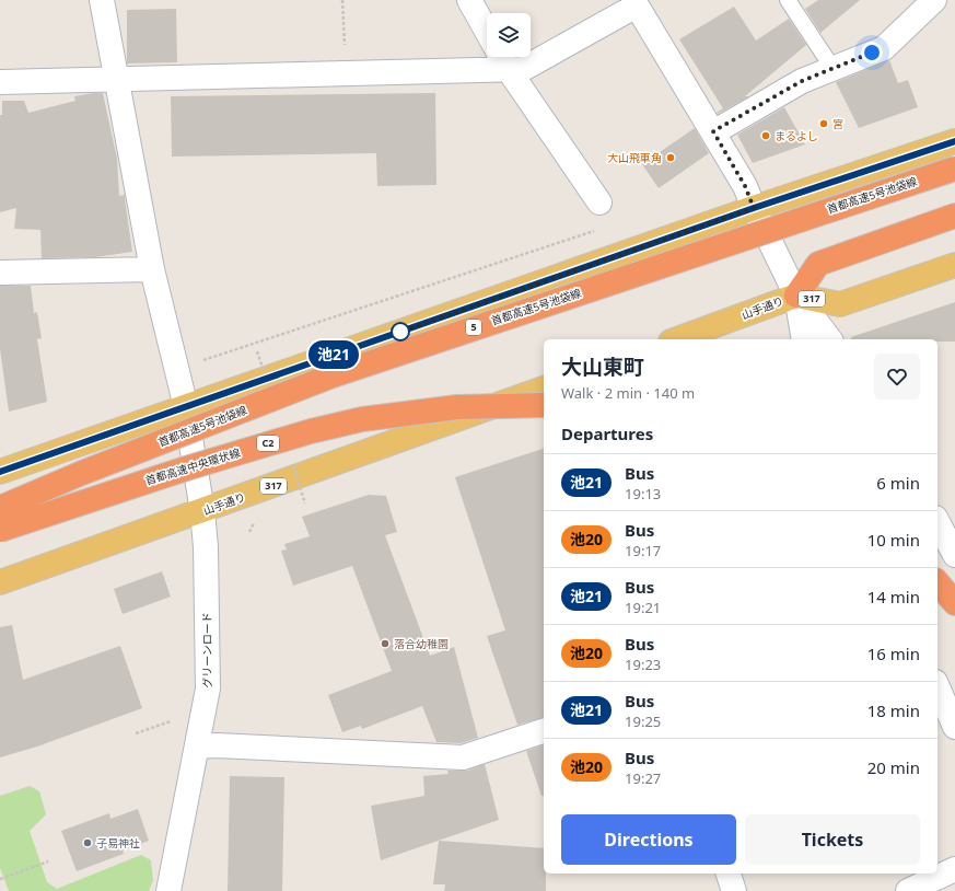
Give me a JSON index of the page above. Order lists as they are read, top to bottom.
{
  "streets": {
    "highway": [
      "首都高速5号池袋線",
      "5",
      "C2",
      "首都高速中央環状線"
    ],
    "main road": ["317", "山手通り"],
    "street": ["グリーンロード"]
  },
  "crossings": [
    ["山手通り", "グリーンロード"]
  ],
  "places": [
    "宮",
    "まるよし",
    "大山飛車角",
    "落合幼稚園",
    "子易神社"
  ],
  "lines": ["bus line 池21"],
  "page": {
    "on_map": "池21",
    "heading": [
      ["大山東町", "Walk · 2 min · 140 m"],
      "Departures"
    ],
    "list": [
      {
        "mark": "池21",
        "name": "Bus",
        "note": "19:13",
        "value": "6 min"
      },
      {
        "mark": "池20",
        "name": "Bus",
        "note": "19:17",
        "value": "10 min"
      },
      {
        "mark": "池21",
        "name": "Bus",
        "note": "19:21",
        "value": "14 min"
      },
      {
        "mark": "池20",
        "name": "Bus",
        "note": "19:23",
        "value": "16 min"
      },
      {
        "mark": "池21",
        "name": "Bus",
        "note": "19:25",
        "value": "18 min"
      },
      {
        "mark": "池20",
        "name": "Bus",
        "note": "19:27",
        "value": "20 min"
      }
    ],
    "buttons": ["Directions", "Tickets"]
  }
}
